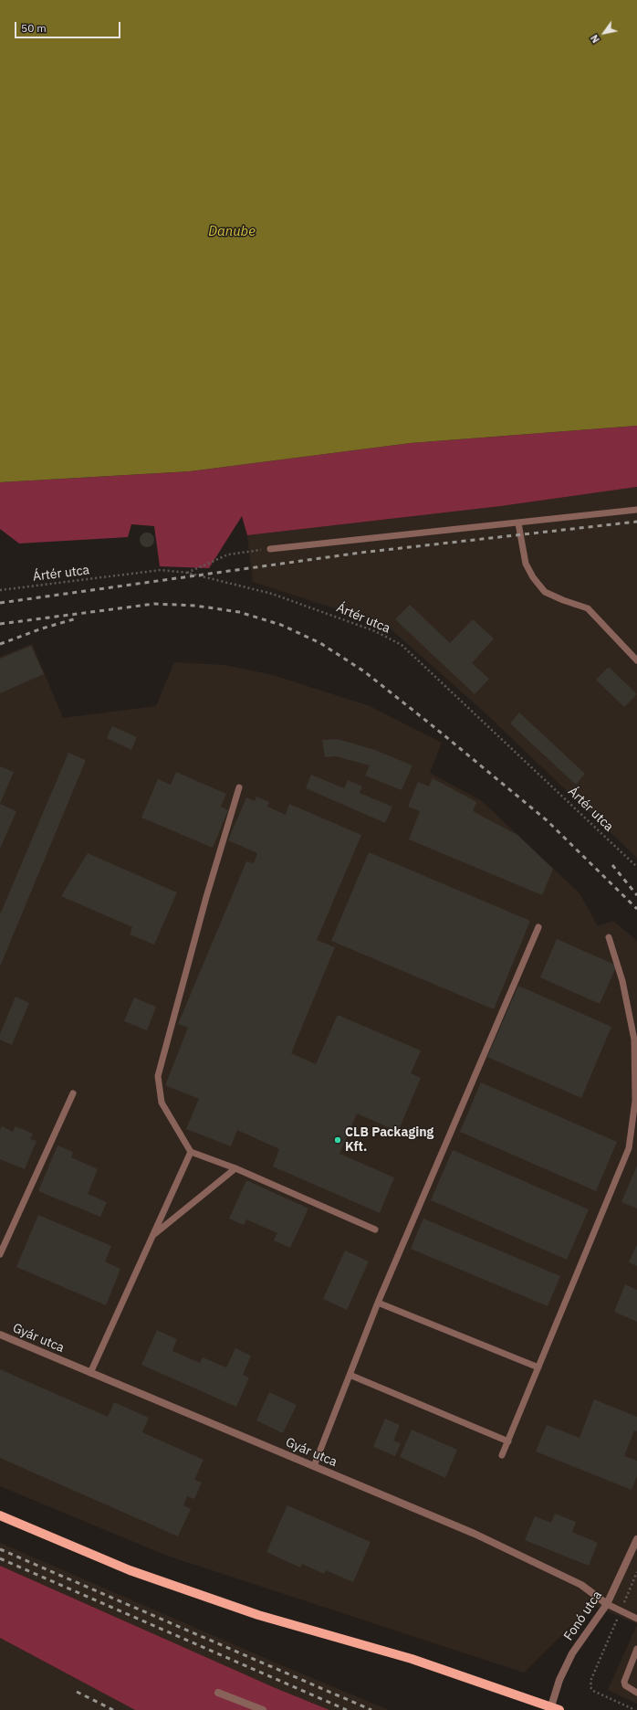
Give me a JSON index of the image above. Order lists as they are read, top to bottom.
{
  "streets": {
    "street": ["Gyár utca", "Fonó utca"],
    "path": ["Ártér utca"]
  },
  "crossings": [
    ["Gyár utca", "Fonó utca"]
  ],
  "water": ["Danube"],
  "places": ["CLB Packaging Kft."],
  "scale_bar": "50 m",
  "north": "bottom left"
}
